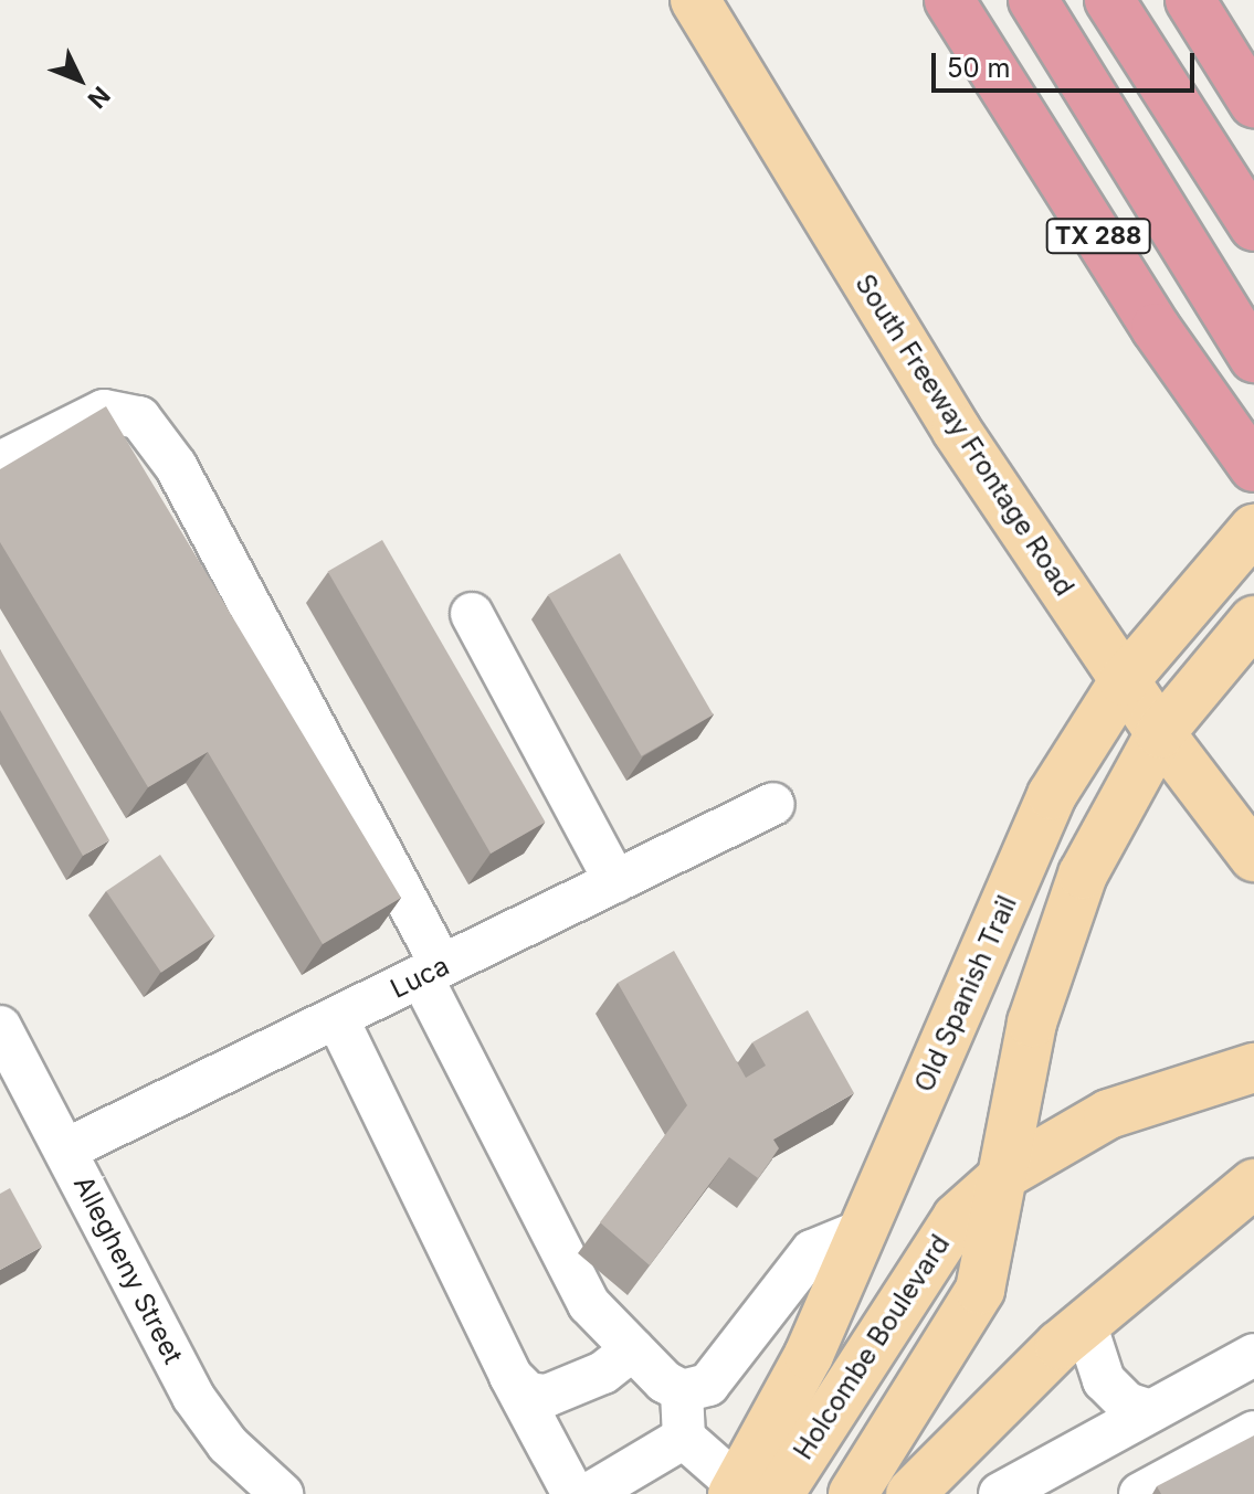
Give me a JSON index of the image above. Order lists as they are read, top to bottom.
{
  "streets": {
    "highway": ["TX 288"],
    "main road": ["South Freeway Frontage Road", "Old Spanish Trail", "Holcombe Boulevard"],
    "street": ["Luca", "Allegheny Street"]
  },
  "crossings": [
    ["South Freeway Frontage Road", "Old Spanish Trail"],
    ["Luca", "Allegheny Street"],
    ["Old Spanish Trail", "Holcombe Boulevard"]
  ],
  "scale_bar": "50 m",
  "north": "bottom right"
}
